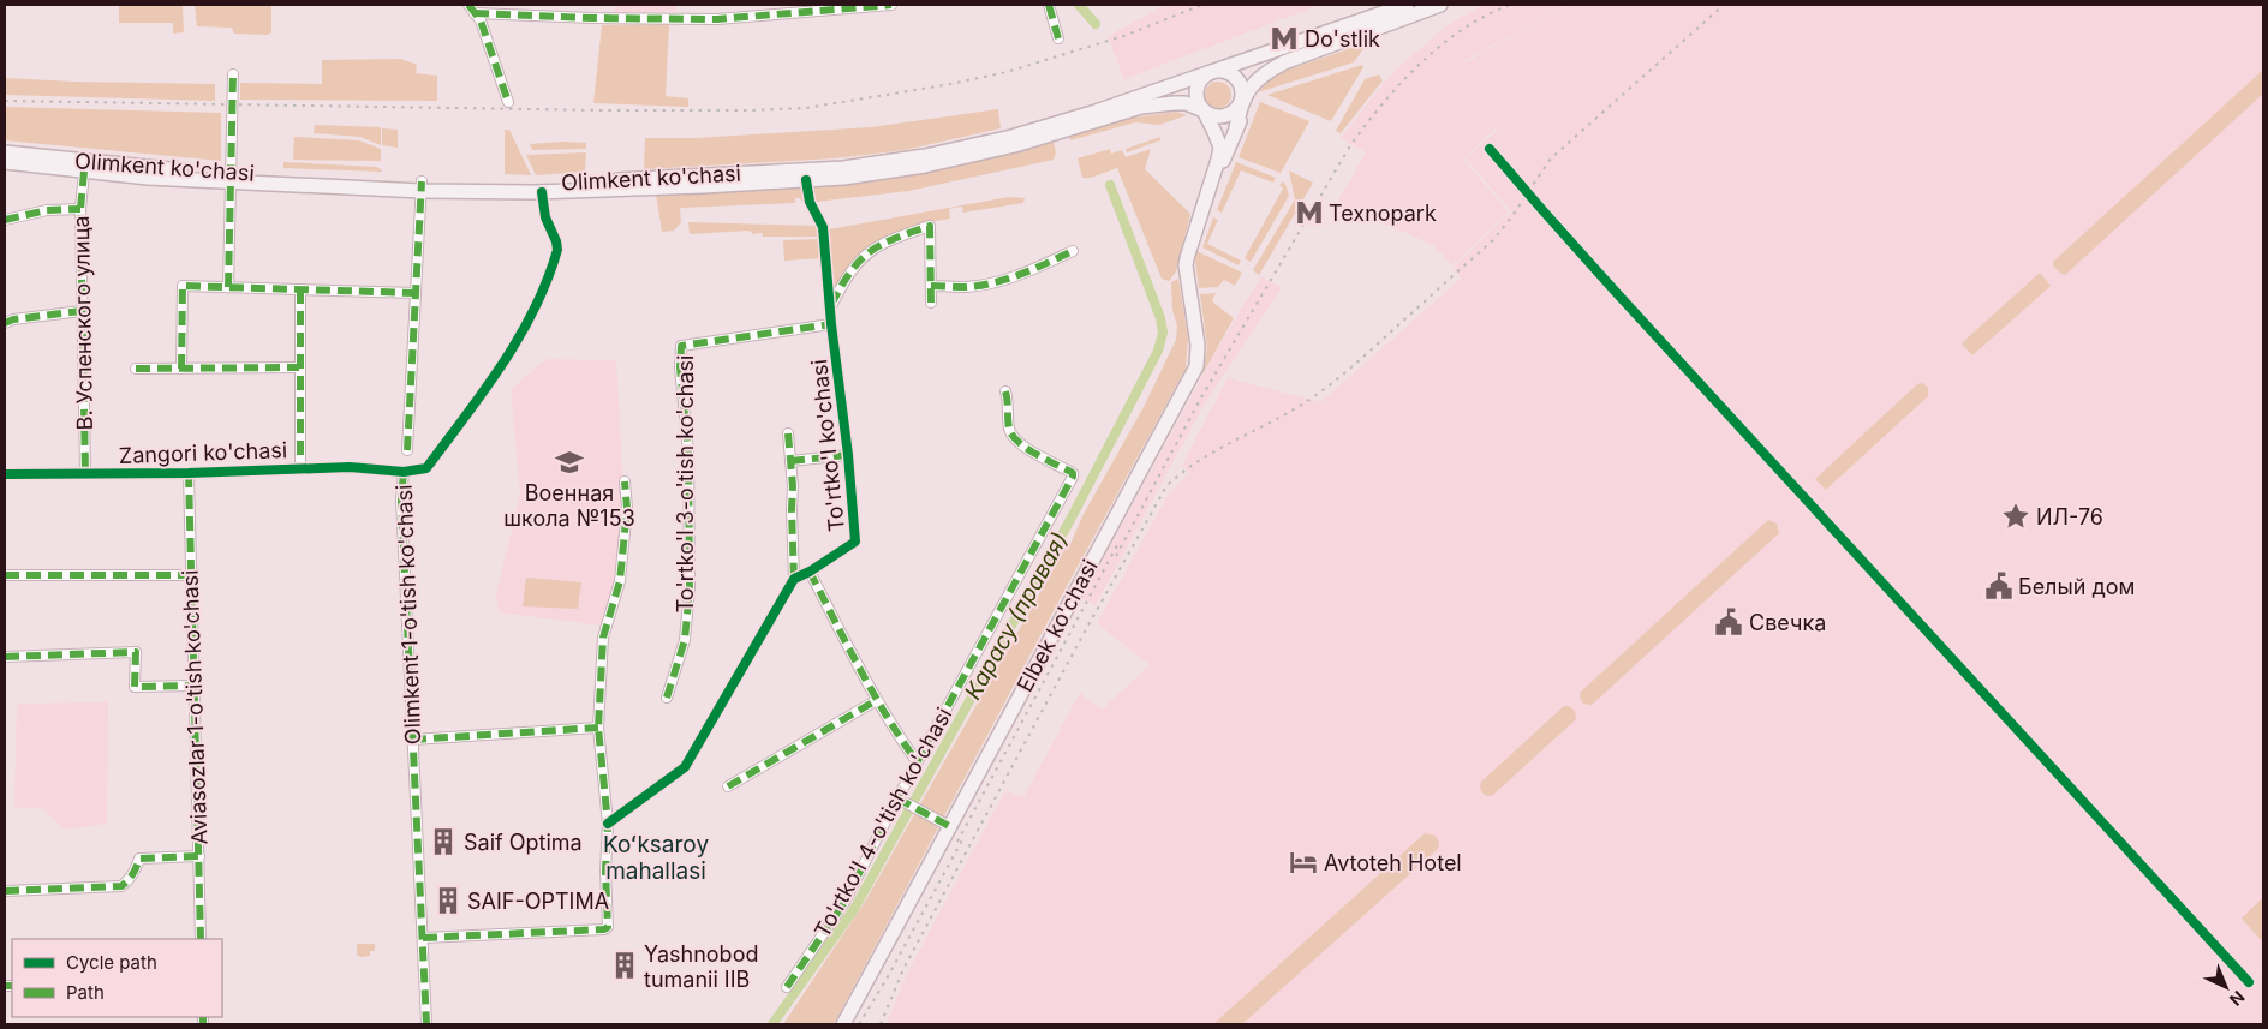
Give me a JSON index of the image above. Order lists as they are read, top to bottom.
{
  "streets": {
    "main road": ["Olimkent ko'chasi", "Elbek ko'chasi"],
    "street": [
      "В. Успенского улица",
      "To'rtko'l ko'chasi",
      "Zangori ko'chasi",
      "To'rtko'l 3-o'tish ko'chasi",
      "Olimkent 1-o'tish ko'chasi",
      "Aviasozlar 1-o'tish ko'chasi",
      "To'rtko'l 4-o'tish ko'chasi"
    ]
  },
  "crossings": [
    ["Olimkent ko'chasi", "В. Успенского улица"],
    ["Olimkent ko'chasi", "To'rtko'l ko'chasi"],
    ["Olimkent ko'chasi", "Olimkent 1-o'tish ko'chasi"],
    ["Olimkent ko'chasi", "Elbek ko'chasi"],
    ["В. Успенского улица", "Zangori ko'chasi"],
    ["To'rtko'l ko'chasi", "To'rtko'l 3-o'tish ko'chasi"],
    ["Zangori ko'chasi", "Olimkent 1-o'tish ko'chasi"],
    ["Zangori ko'chasi", "Aviasozlar 1-o'tish ko'chasi"]
  ],
  "districts": ["Koʻksaroy mahallasi"],
  "water": ["Карасу (правая)"],
  "places": {
    "metro station": ["Do'stlik", "Texnopark"],
    "school or university": ["Военная школа №153"],
    "place": ["ИЛ-76"],
    "public building": ["Белый дом", "Свечка"],
    "building": ["Saif Optima", "SAIF-OPTIMA", "Yashnobod tumanii IIB"],
    "hotel": ["Avtoteh Hotel"]
  },
  "legend": ["Cycle path", "Path"],
  "north": "bottom right"
}
